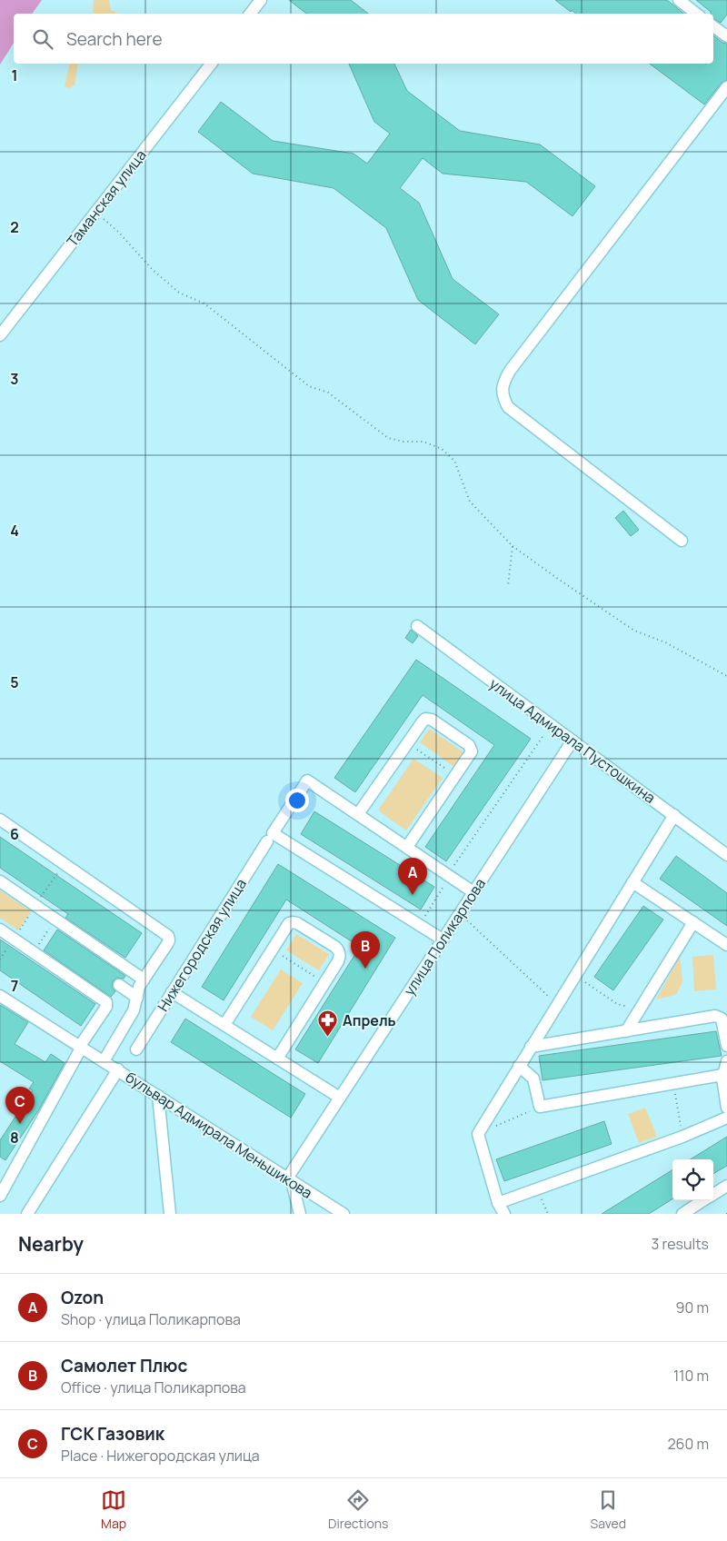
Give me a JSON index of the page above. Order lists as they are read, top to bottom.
{
  "streets": {
    "street": [
      "Таманская улица",
      "улица Адмирала Пустошкина",
      "улица Поликарпова",
      "Нижегородская улица",
      "бульвар Адмирала Меньшикова"
    ]
  },
  "crossings": [
    ["улица Адмирала Пустошкина", "улица Поликарпова"],
    ["улица Поликарпова", "бульвар Адмирала Меньшикова"]
  ],
  "places": {
    "pharmacy": ["Апрель"]
  },
  "page": {
    "search": "Search here",
    "pins": ["A", "B", "C"],
    "heading": ["Nearby", "3 results"],
    "list": [
      {
        "mark": "A",
        "name": "Ozon",
        "note": "Shop · улица Поликарпова",
        "value": "90 m"
      },
      {
        "mark": "B",
        "name": "Самолет Плюс",
        "note": "Office · улица Поликарпова",
        "value": "110 m"
      },
      {
        "mark": "C",
        "name": "ГСК Газовик",
        "note": "Place · Нижегородская улица",
        "value": "260 m"
      }
    ],
    "nav": ["Map", "Directions", "Saved"]
  },
  "grid": {
    "rows": [
      "1",
      "2",
      "3",
      "4",
      "5",
      "6",
      "7",
      "8"
    ]
  }
}
